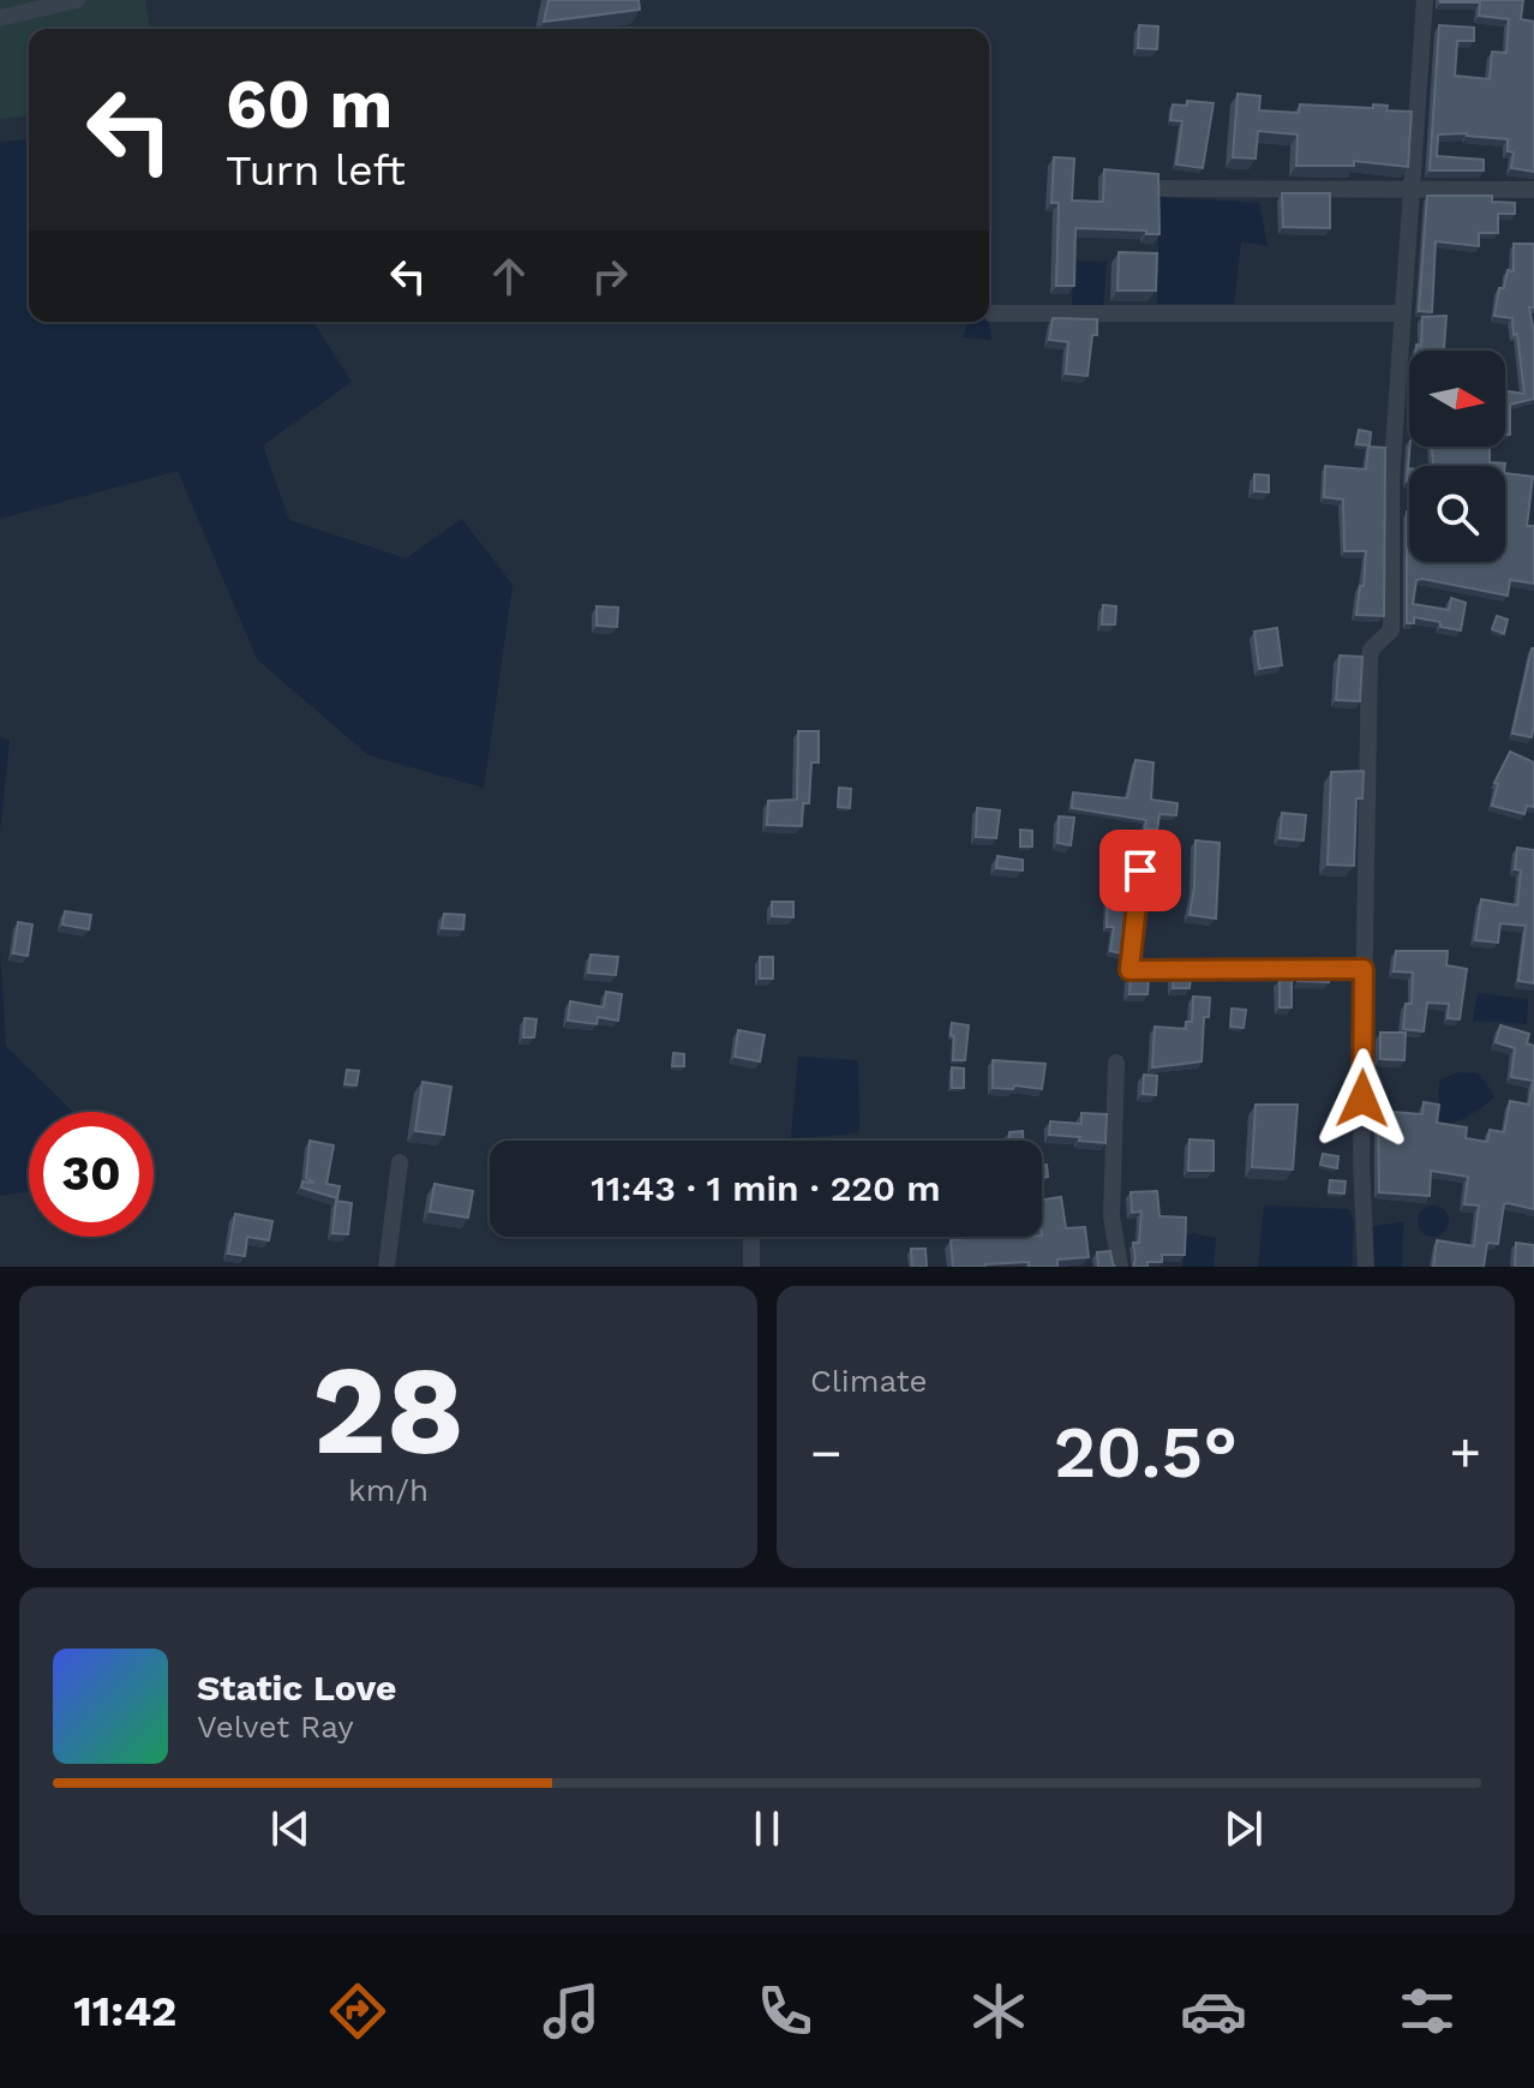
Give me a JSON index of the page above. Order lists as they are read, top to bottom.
{
  "north": "right",
  "page": {
    "turn": ["60 m", "Turn left"],
    "limit": "30",
    "trip": "11:43 · 1 min · 220 m",
    "tile": [
      ["28", "km/h"],
      "Climate"
    ],
    "heat": ["−", "20.5°", "+"],
    "song": ["Static Love", "Velvet Ray"],
    "tabs": "11:42"
  }
}
